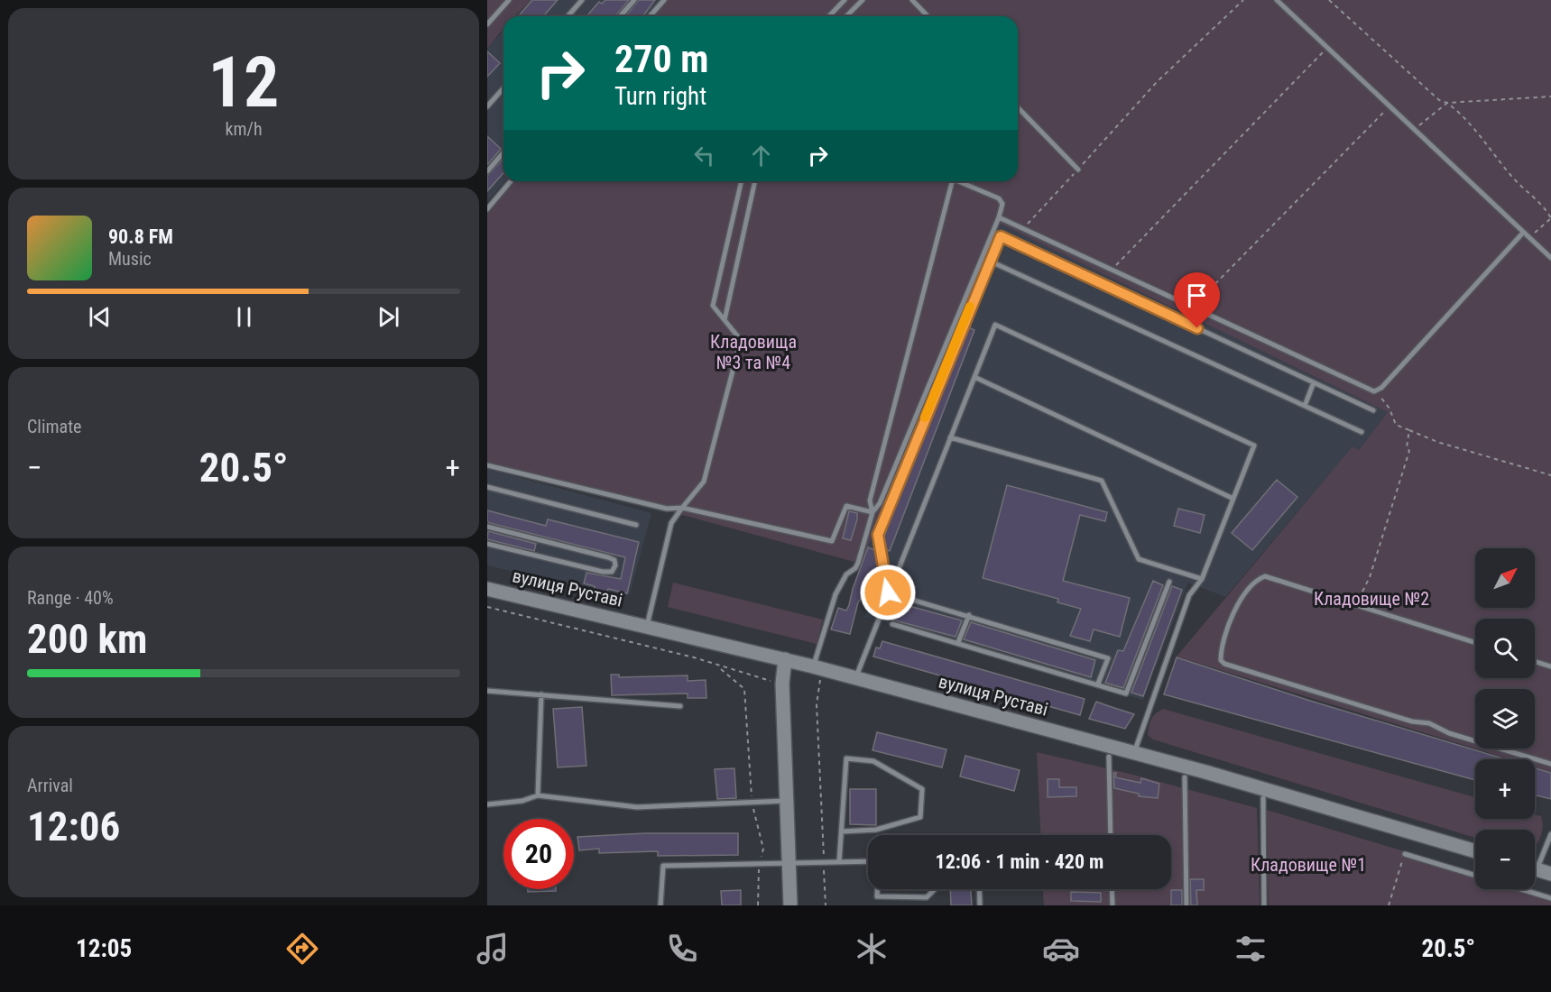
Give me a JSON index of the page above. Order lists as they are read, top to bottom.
{
  "streets": {
    "main road": ["вулиця Руставі"]
  },
  "parks": ["Кладовища №3 та №4", "Кладовище №2", "Кладовище №1"],
  "north": "top right",
  "page": {
    "tile": [
      ["12", "km/h"],
      "Climate",
      ["Range · 40%", "200 km"],
      ["Arrival", "12:06"]
    ],
    "turn": ["270 m", "Turn right"],
    "song": ["90.8 FM", "Music"],
    "heat": ["−", "20.5°", "+"],
    "map_buttons": ["+", "−"],
    "limit": "20",
    "trip": "12:06 · 1 min · 420 m",
    "tabs": ["12:05", "20.5°"]
  }
}
